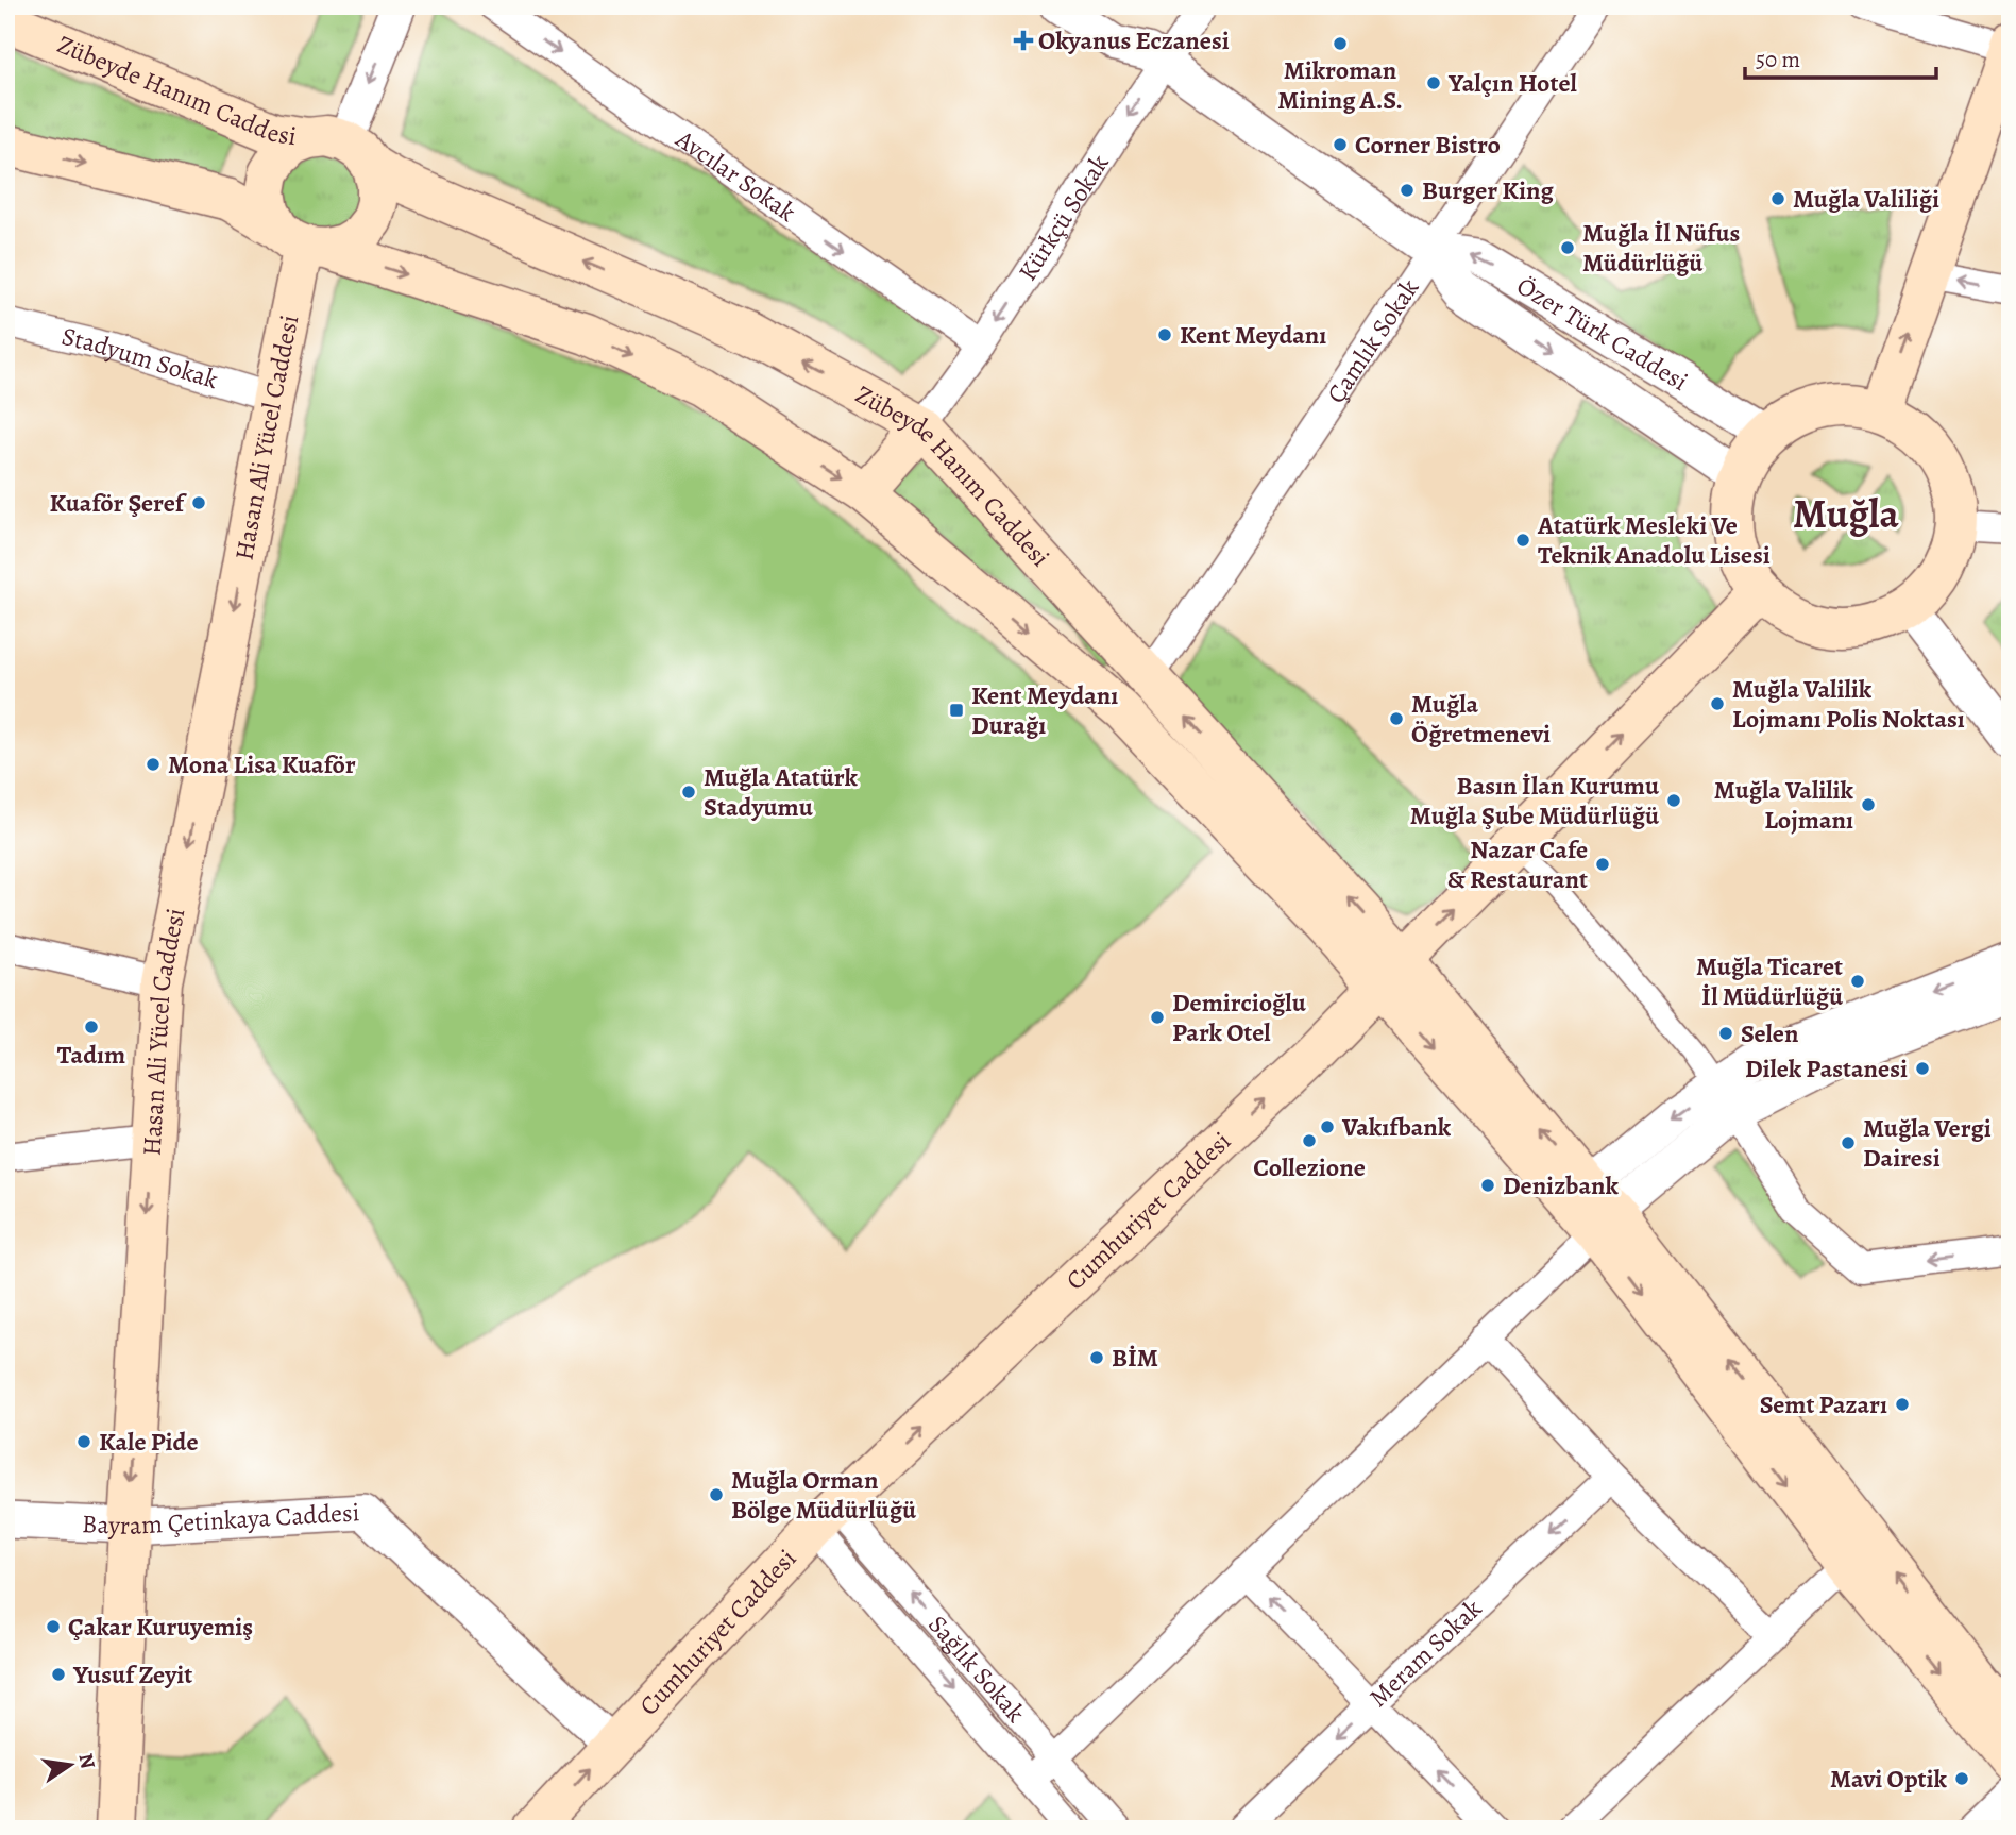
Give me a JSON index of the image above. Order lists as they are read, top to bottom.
{
  "streets": {
    "main road": ["Zübeyde Hanım Caddesi", "Hasan Ali Yücel Caddesi", "Cumhuriyet Caddesi"],
    "street": [
      "Avcılar Sokak",
      "Kürkçü Sokak",
      "Özer Türk Caddesi",
      "Çamlık Sokak",
      "Stadyum Sokak",
      "Bayram Çetinkaya Caddesi",
      "Meram Sokak",
      "Sağlık Sokak"
    ]
  },
  "crossings": [
    ["Zübeyde Hanım Caddesi", "Kürkçü Sokak"],
    ["Zübeyde Hanım Caddesi", "Çamlık Sokak"],
    ["Zübeyde Hanım Caddesi", "Hasan Ali Yücel Caddesi"],
    ["Zübeyde Hanım Caddesi", "Cumhuriyet Caddesi"],
    ["Avcılar Sokak", "Kürkçü Sokak"],
    ["Kürkçü Sokak", "Özer Türk Caddesi"],
    ["Özer Türk Caddesi", "Çamlık Sokak"],
    ["Özer Türk Caddesi", "Cumhuriyet Caddesi"],
    ["Stadyum Sokak", "Hasan Ali Yücel Caddesi"],
    ["Hasan Ali Yücel Caddesi", "Bayram Çetinkaya Caddesi"],
    ["Cumhuriyet Caddesi", "Bayram Çetinkaya Caddesi"],
    ["Cumhuriyet Caddesi", "Sağlık Sokak"]
  ],
  "one_way": [
    "Avcılar Sokak",
    "Kürkçü Sokak",
    "Hasan Ali Yücel Caddesi",
    "Cumhuriyet Caddesi"
  ],
  "districts": ["Muğla"],
  "places": {
    "health": ["Okyanus Eczanesi"],
    "other": [
      "Mikroman Mining A.S.",
      "Yalçın Hotel",
      "Corner Bistro",
      "Burger King",
      "Muğla Valiliği",
      "Muğla İl Nüfus Müdürlüğü",
      "Kent Meydanı",
      "Kuaför Şeref",
      "Atatürk Mesleki Ve Teknik Anadolu Lisesi",
      "Muğla Valilik Lojmanı Polis Noktası",
      "Muğla Öğretmenevi",
      "Mona Lisa Kuaför",
      "Muğla Atatürk Stadyumu",
      "Basın İlan Kurumu Muğla Şube Müdürlüğü",
      "Muğla Valilik Lojmanı",
      "Nazar Cafe & Restaurant",
      "Muğla Ticaret İl Müdürlüğü",
      "Demircioğlu Park Otel",
      "Tadım",
      "Selen",
      "Dilek Pastanesi",
      "Vakıfbank",
      "Collezione",
      "Muğla Vergi Dairesi",
      "Denizbank",
      "BİM",
      "Semt Pazarı",
      "Kale Pide",
      "Muğla Orman Bölge Müdürlüğü",
      "Çakar Kuruyemiş",
      "Yusuf Zeyit",
      "Mavi Optik"
    ],
    "transit": ["Kent Meydanı Durağı"]
  },
  "scale_bar": "50 m",
  "north": "right"
}
